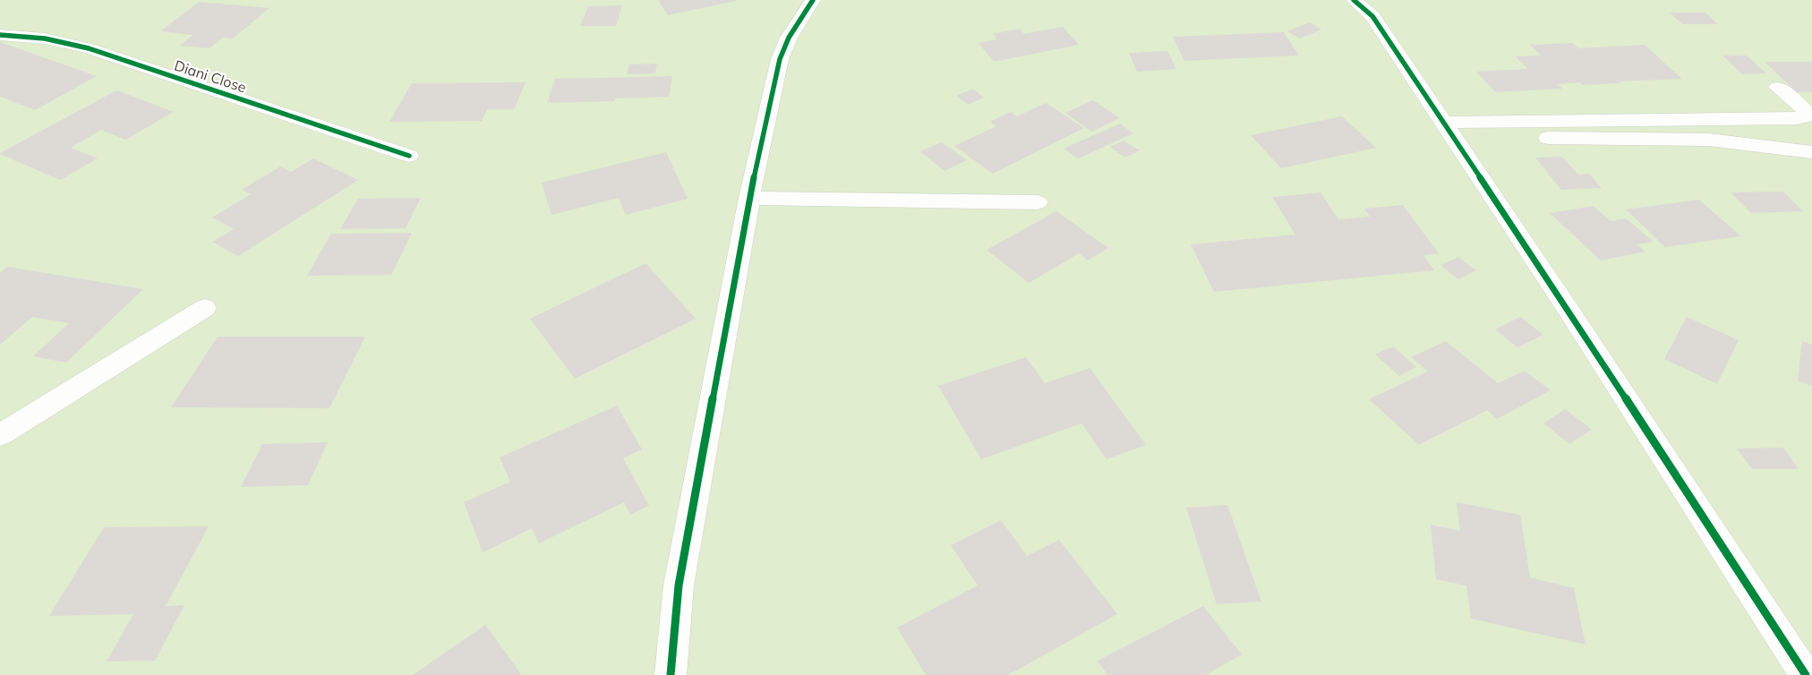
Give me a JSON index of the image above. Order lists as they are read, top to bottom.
{
  "streets": {
    "street": ["Diani Close"]
  }
}
